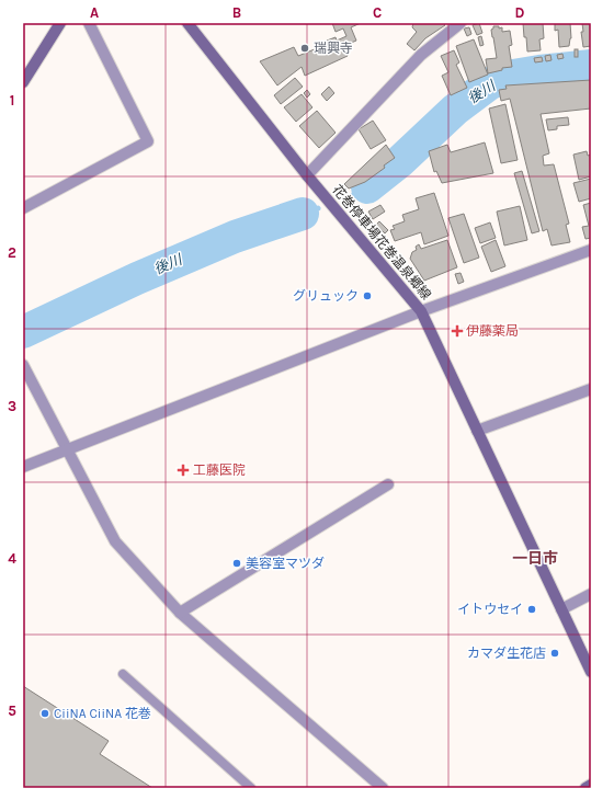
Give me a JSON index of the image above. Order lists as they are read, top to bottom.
{
  "streets": {
    "main road": ["花巻停車場花巻温泉郷線"]
  },
  "districts": ["一日市"],
  "water": ["後川"],
  "places": {
    "other": [
      "瑞興寺",
      "グリュック",
      "美容室マツダ",
      "イトウセイ",
      "カマダ生花店",
      "CiiNA CiiNA 花巻"
    ],
    "health": ["伊藤薬局", "工藤医院"]
  },
  "grid": {
    "columns": [
      "A",
      "B",
      "C",
      "D"
    ],
    "rows": [
      "1",
      "2",
      "3",
      "4",
      "5"
    ]
  }
}
